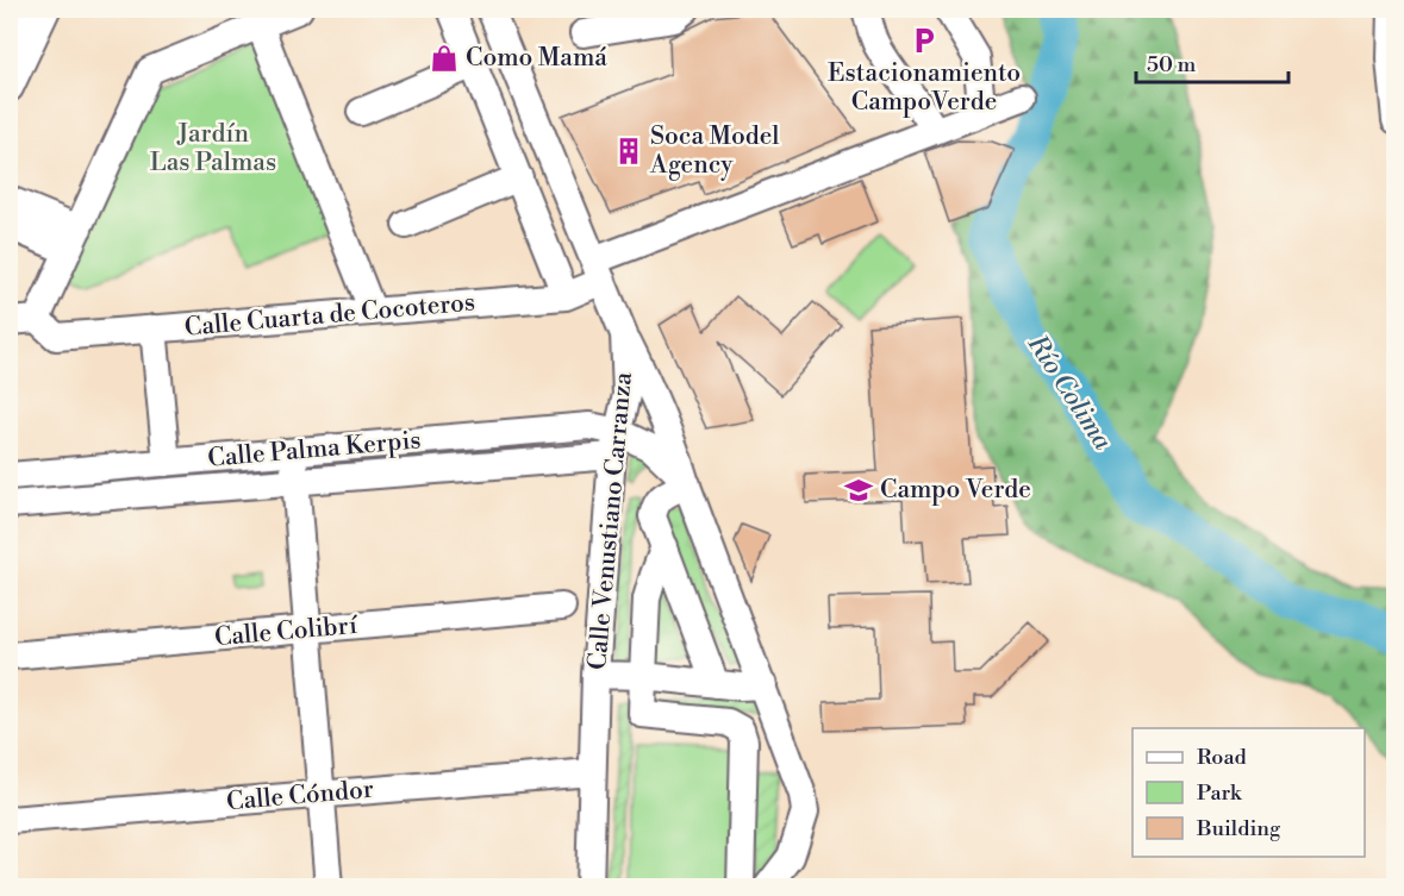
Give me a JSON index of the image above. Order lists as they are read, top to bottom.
{
  "streets": {
    "street": [
      "Calle Cuarta de Cocoteros",
      "Calle Palma Kerpis",
      "Calle Venustiano Carranza",
      "Calle Colibrí",
      "Calle Cóndor"
    ]
  },
  "crossings": [
    ["Calle Cuarta de Cocoteros", "Calle Venustiano Carranza"],
    ["Calle Palma Kerpis", "Calle Venustiano Carranza"],
    ["Calle Venustiano Carranza", "Calle Cóndor"]
  ],
  "water": ["Río Colima"],
  "parks": ["Jardín Las Palmas"],
  "places": {
    "parking": ["Estacionamiento CampoVerde"],
    "shop": ["Como Mamá"],
    "building": ["Soca Model Agency"],
    "school or university": ["Campo Verde"]
  },
  "legend": ["Road", "Park", "Building"],
  "scale_bar": "50 m"
}
